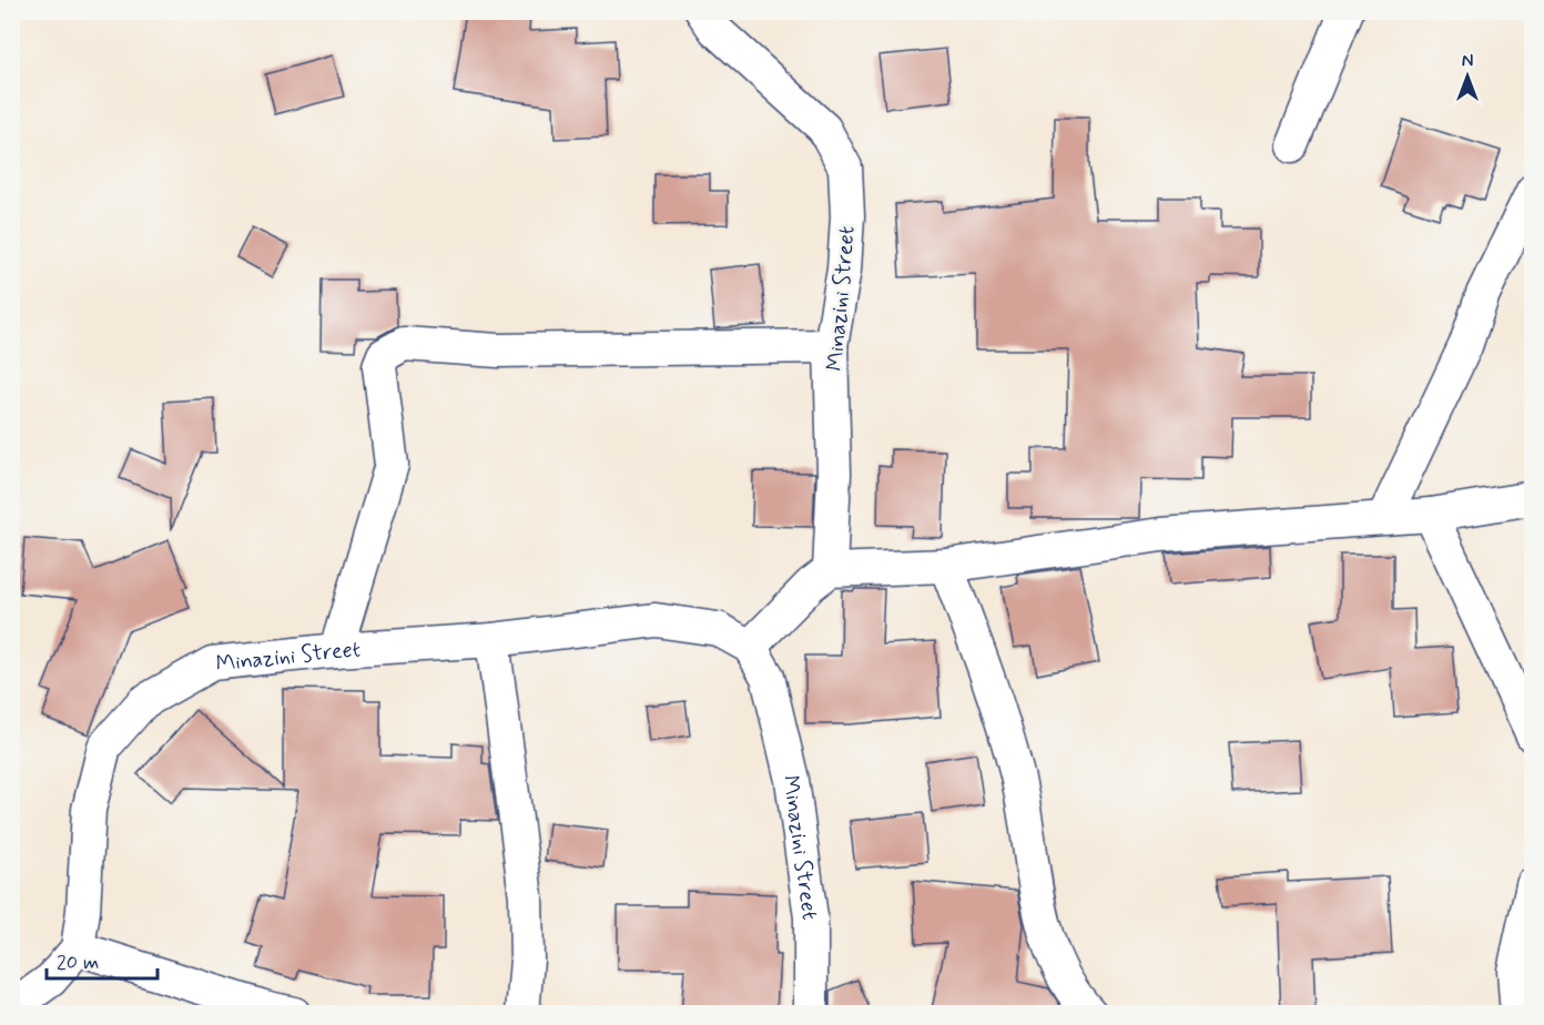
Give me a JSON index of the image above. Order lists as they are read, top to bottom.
{
  "streets": {
    "street": ["Minazini Street"]
  },
  "scale_bar": "20 m",
  "north": "top"
}
